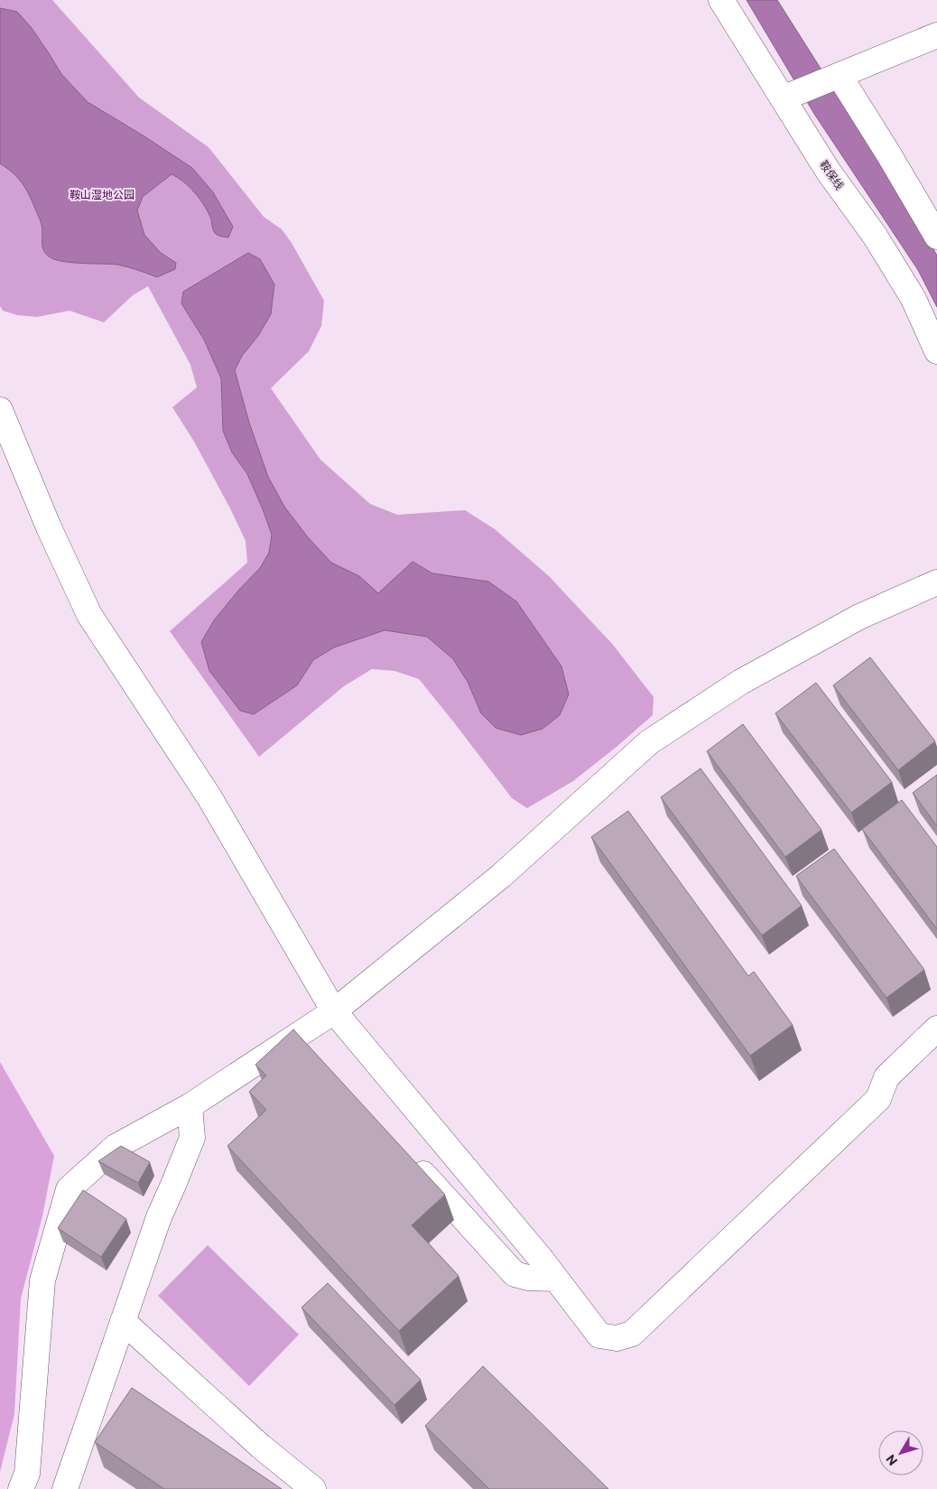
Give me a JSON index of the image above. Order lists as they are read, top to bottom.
{
  "streets": {
    "street": ["鞍保线"]
  },
  "parks": ["鞍山湿地公园"],
  "north": "bottom left"
}
